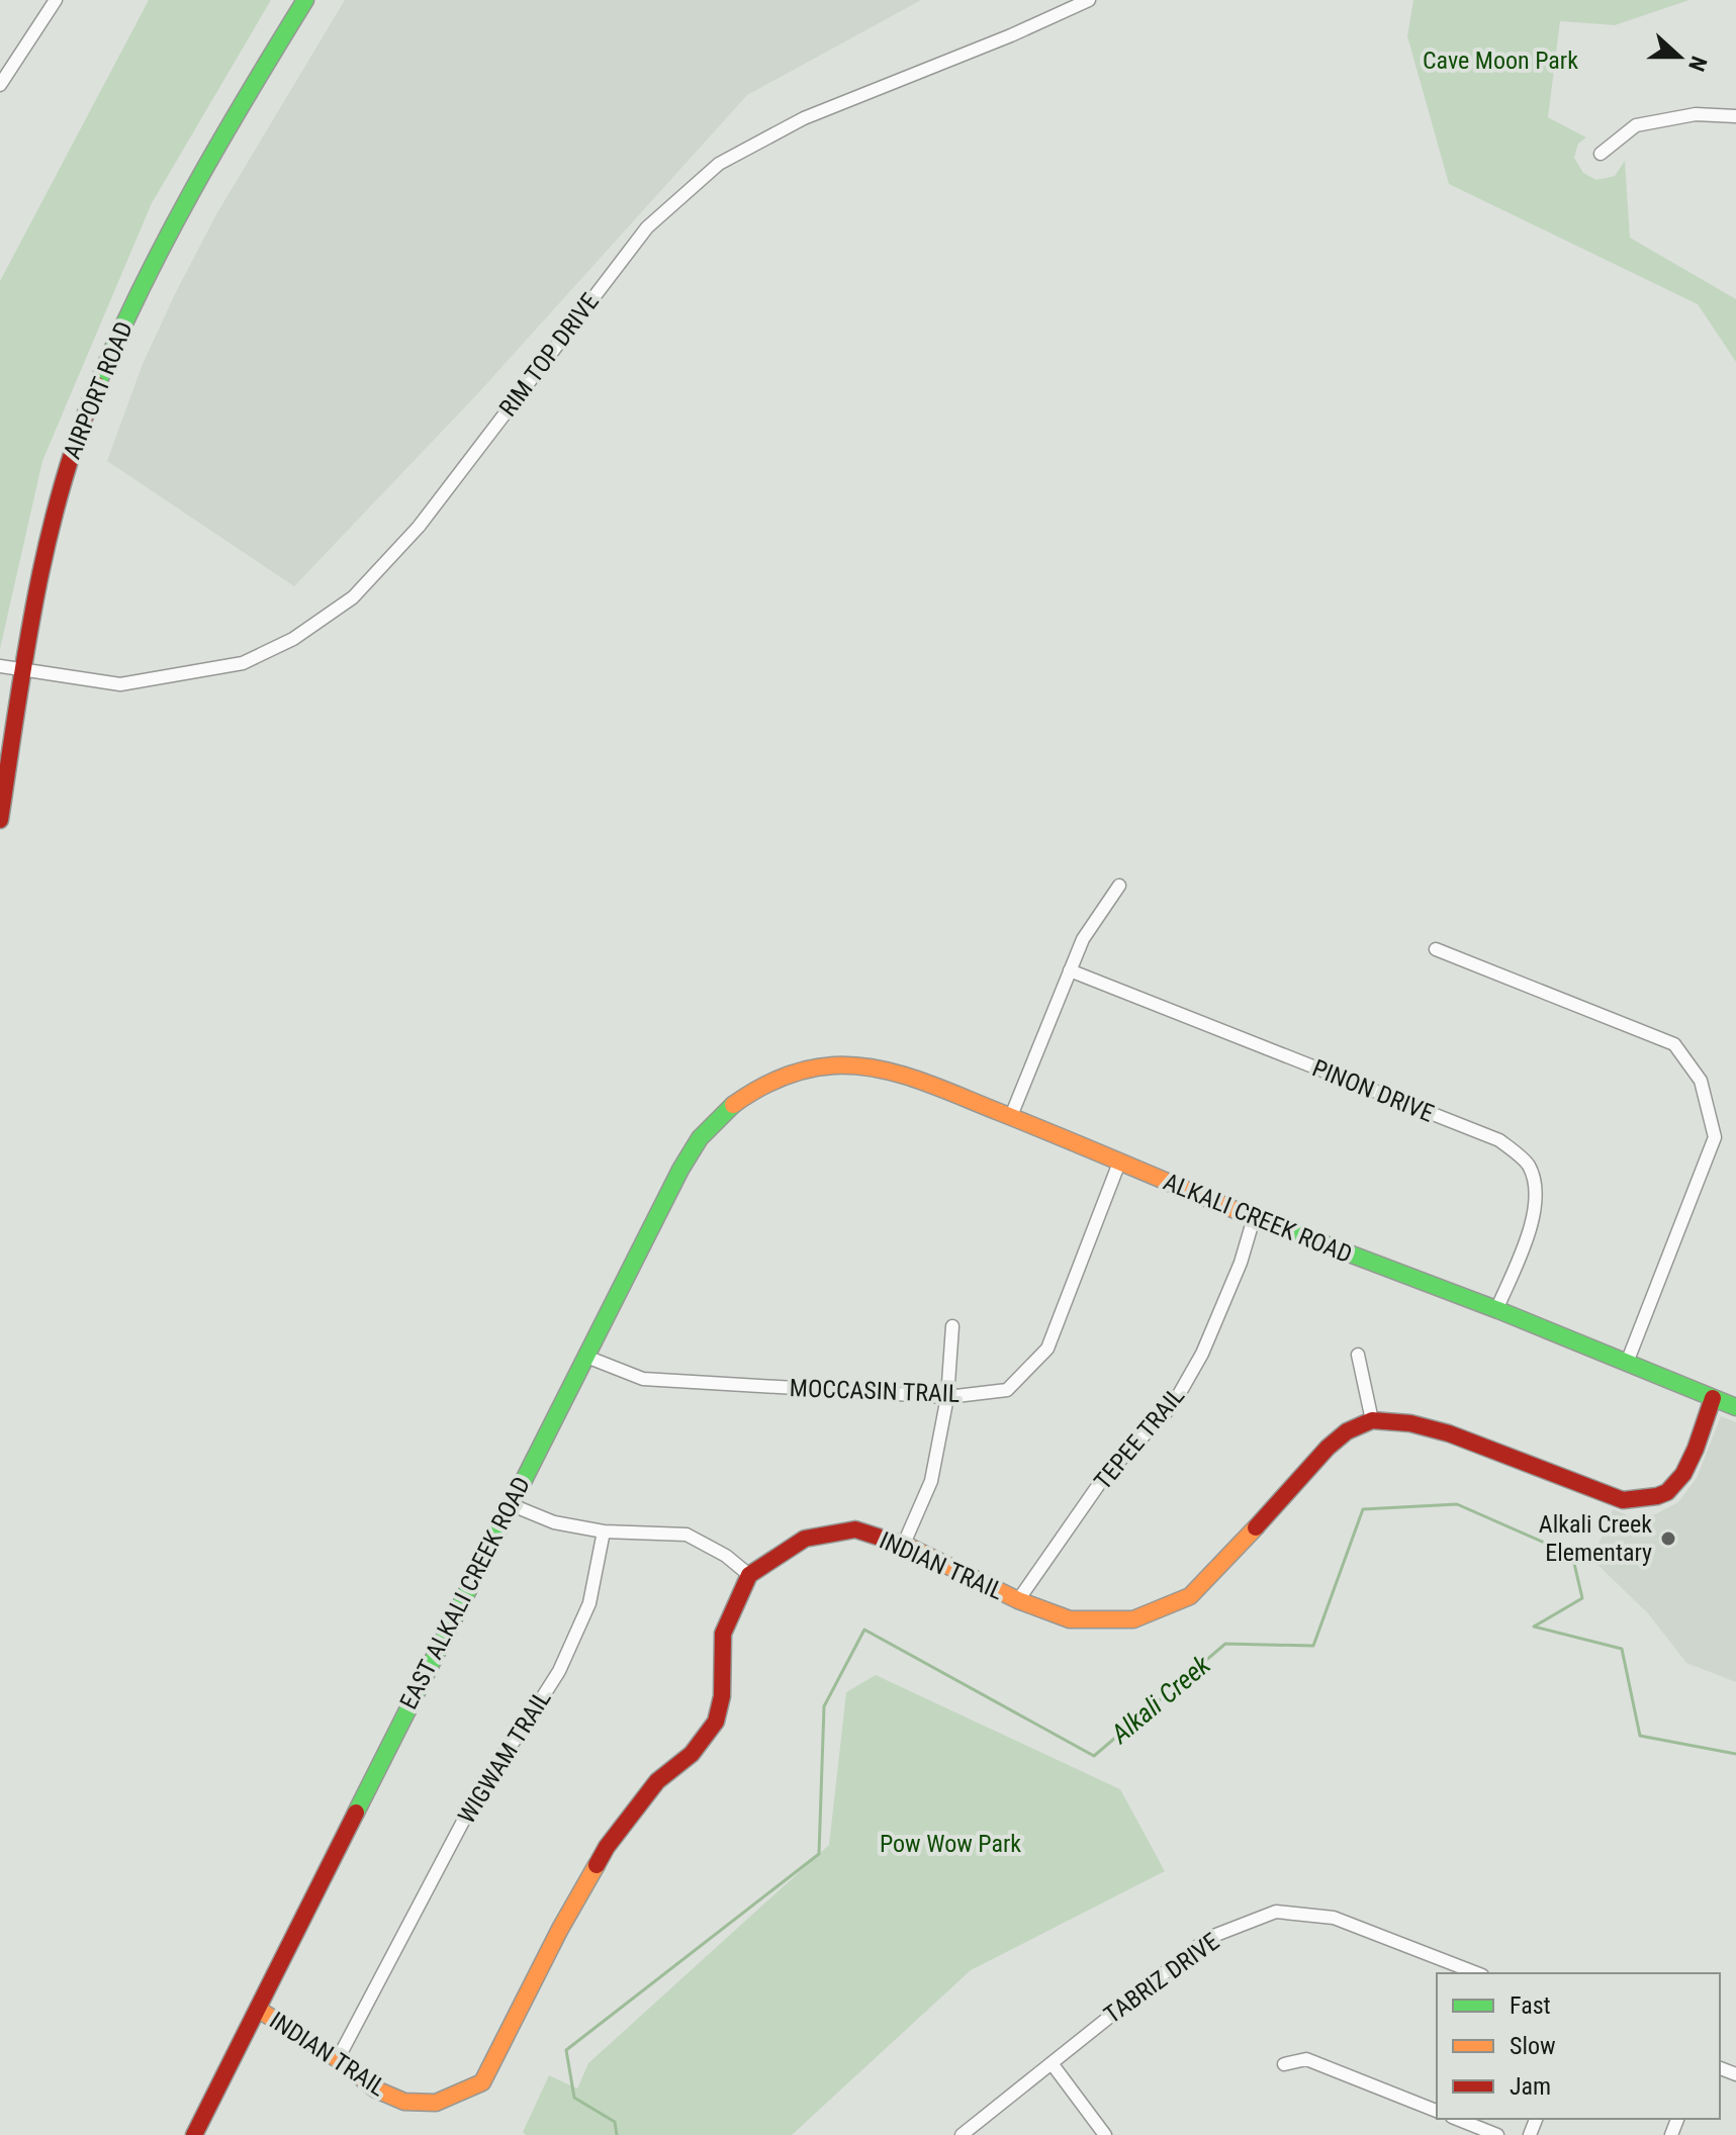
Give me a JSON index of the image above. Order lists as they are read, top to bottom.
{
  "streets": {
    "main road": [
      "AIRPORT ROAD",
      "ALKALI CREEK ROAD",
      "INDIAN TRAIL",
      "EAST ALKALI CREEK ROAD"
    ],
    "street": [
      "RIM TOP DRIVE",
      "PINON DRIVE",
      "MOCCASIN TRAIL",
      "TEPEE TRAIL",
      "WIGWAM TRAIL",
      "TABRIZ DRIVE"
    ]
  },
  "crossings": [
    ["RIM TOP DRIVE", "AIRPORT ROAD"],
    ["PINON DRIVE", "ALKALI CREEK ROAD"],
    ["ALKALI CREEK ROAD", "MOCCASIN TRAIL"],
    ["ALKALI CREEK ROAD", "TEPEE TRAIL"],
    ["ALKALI CREEK ROAD", "EAST ALKALI CREEK ROAD"],
    ["MOCCASIN TRAIL", "EAST ALKALI CREEK ROAD"],
    ["TEPEE TRAIL", "INDIAN TRAIL"],
    ["INDIAN TRAIL", "EAST ALKALI CREEK ROAD"],
    ["INDIAN TRAIL", "WIGWAM TRAIL"]
  ],
  "water": ["Alkali Creek"],
  "parks": ["Cave Moon Park", "Pow Wow Park"],
  "places": ["Alkali Creek Elementary"],
  "legend": ["Fast", "Slow", "Jam"],
  "north": "right"
}
